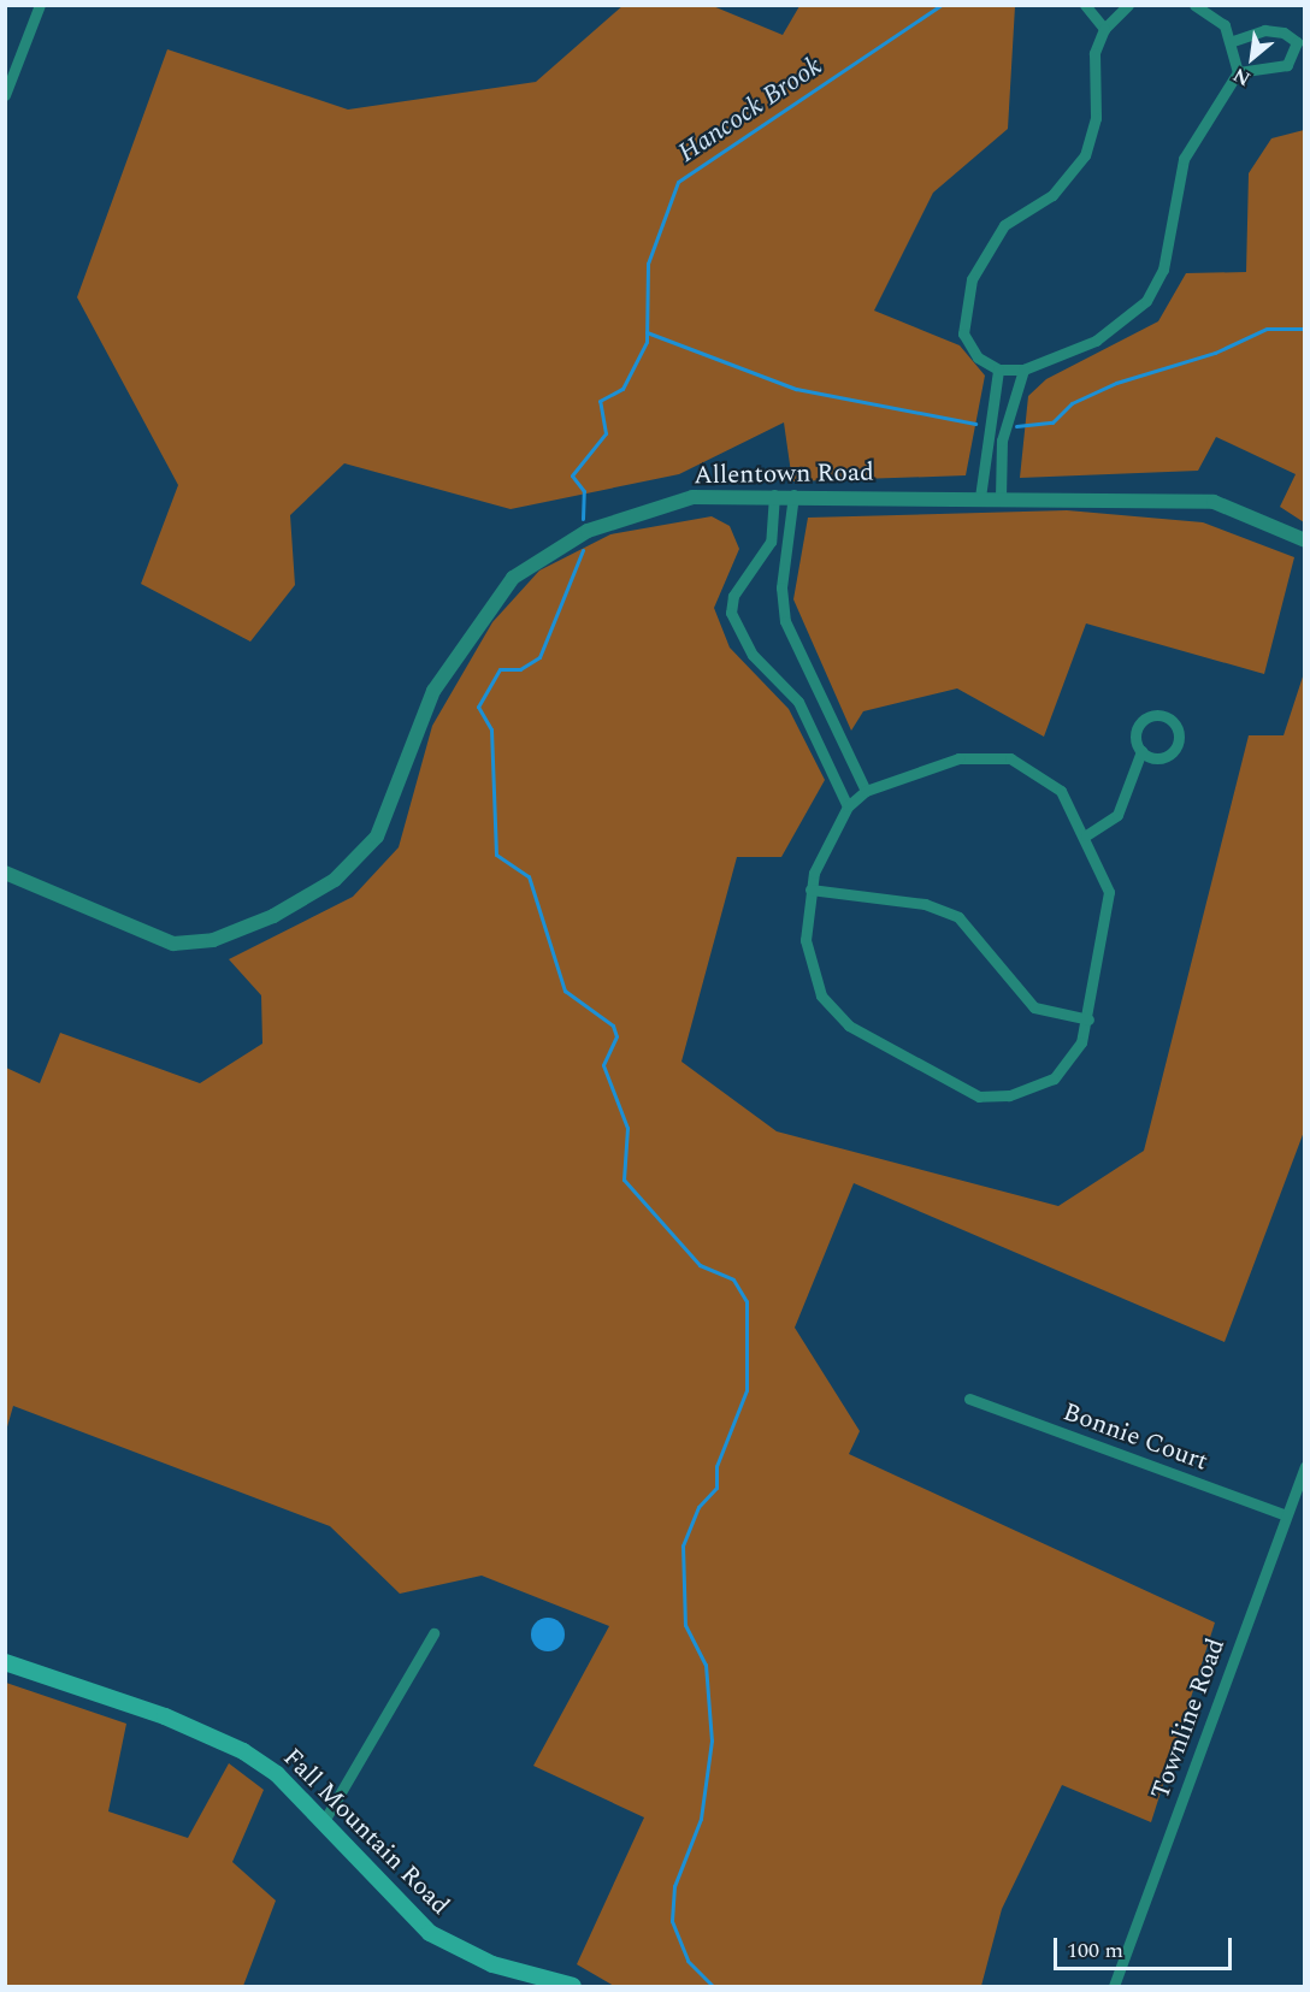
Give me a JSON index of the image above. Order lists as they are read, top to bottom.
{
  "streets": {
    "main road": ["Fall Mountain Road"],
    "street": ["Allentown Road", "Bonnie Court", "Townline Road"]
  },
  "crossings": [
    ["Bonnie Court", "Townline Road"]
  ],
  "water": ["Hancock Brook"],
  "scale_bar": "100 m",
  "north": "bottom left"
}
